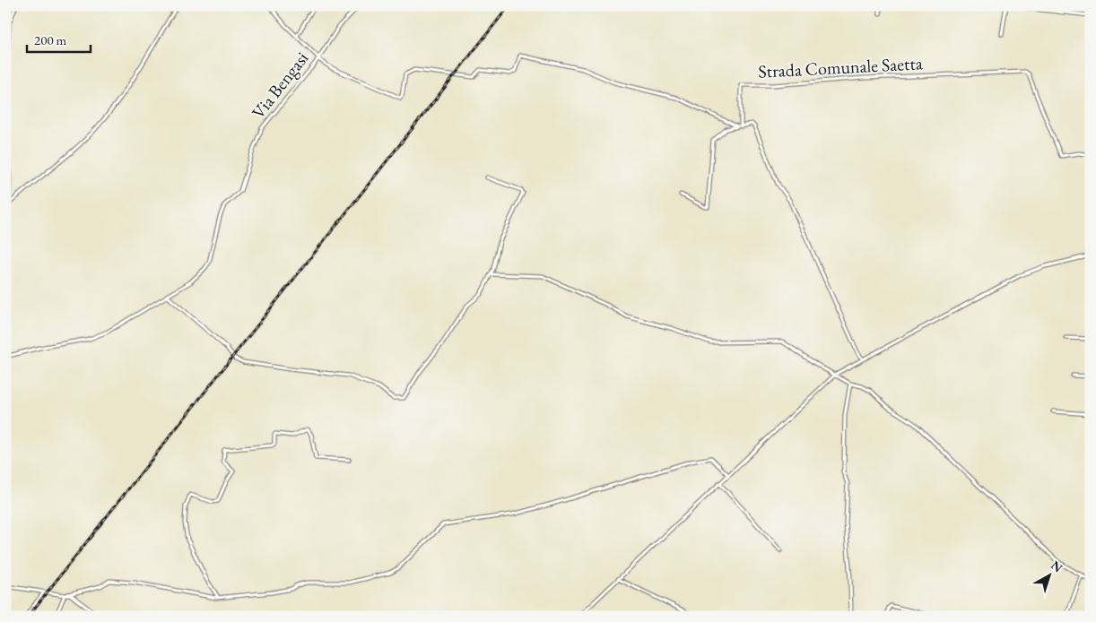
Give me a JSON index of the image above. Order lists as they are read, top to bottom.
{
  "streets": {
    "street": ["Strada Comunale Saetta", "Via Bengasi"]
  },
  "scale_bar": "200 m",
  "north": "top right"
}
